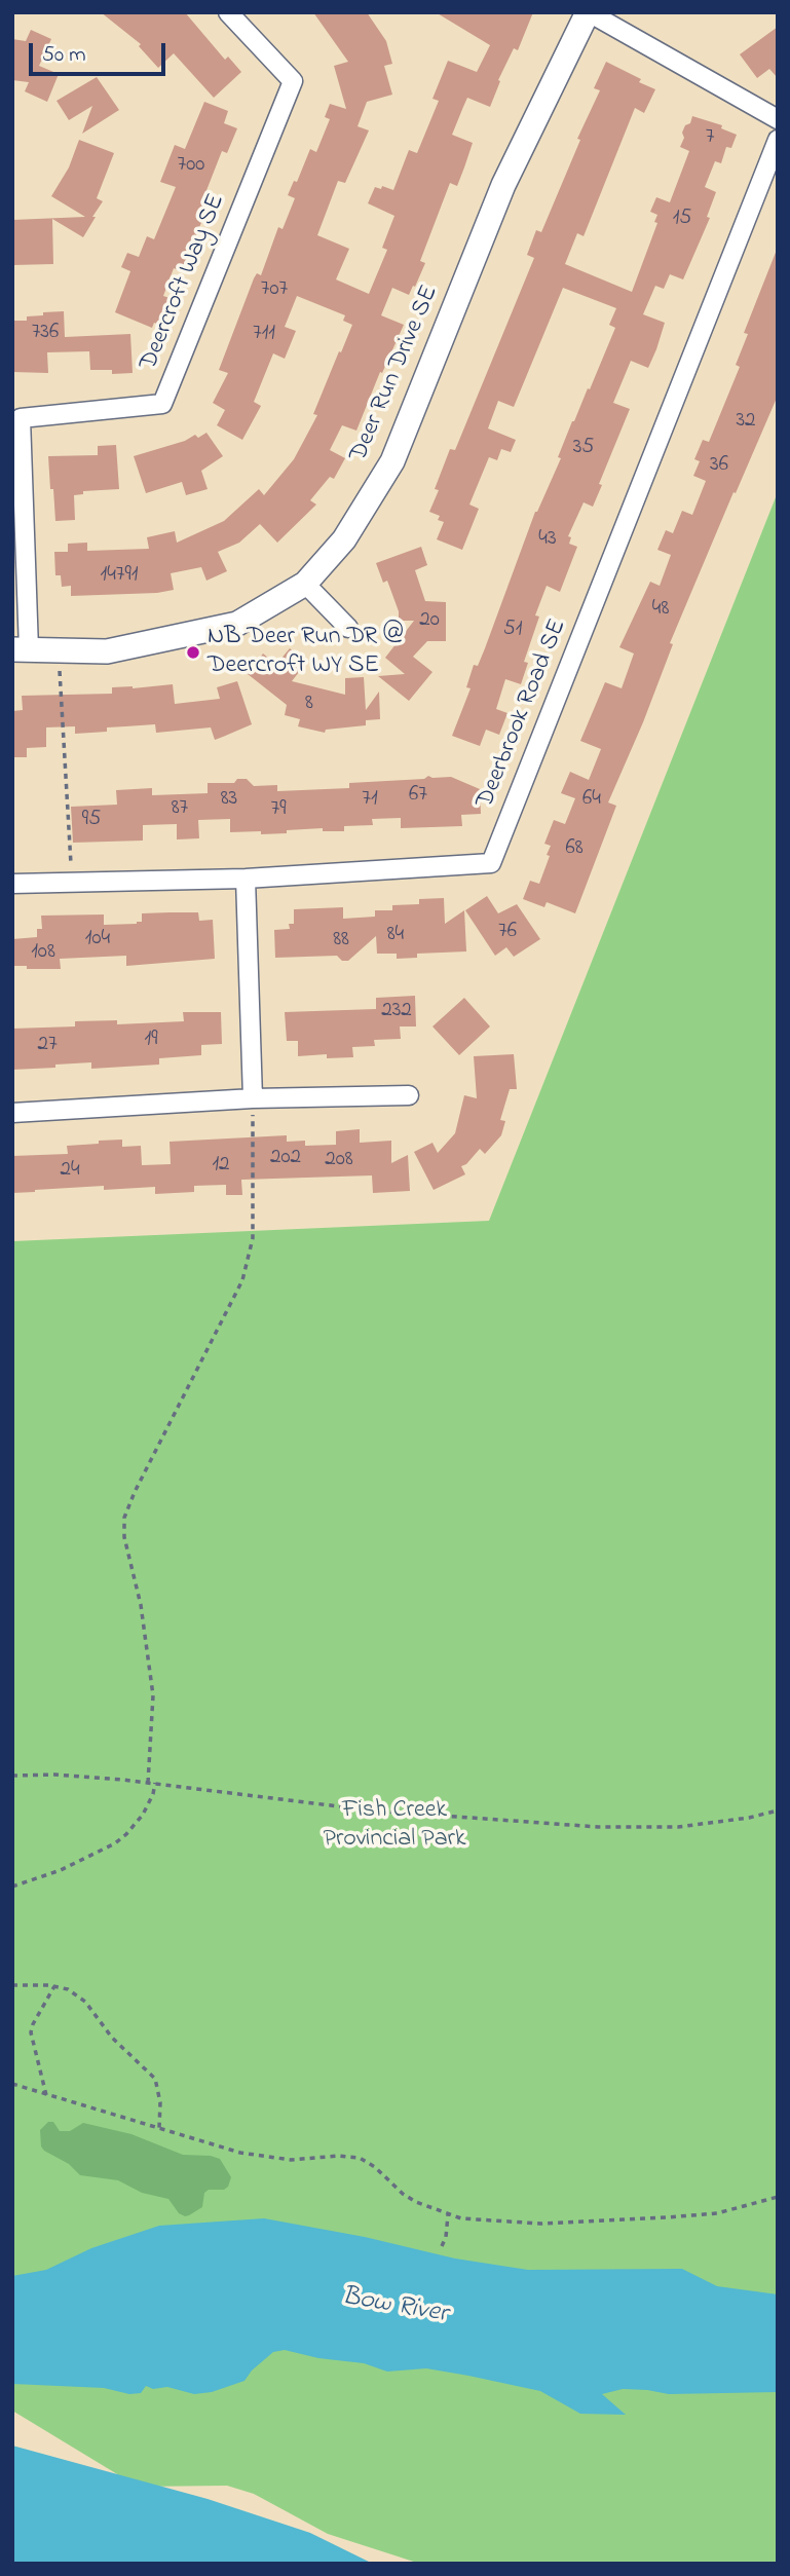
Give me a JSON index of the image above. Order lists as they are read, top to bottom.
{
  "streets": {
    "street": ["Deercroft Way SE", "Deer Run Drive SE", "Deerbrook Road SE"]
  },
  "crossings": [
    ["Deercroft Way SE", "Deer Run Drive SE"]
  ],
  "water": ["Bow River"],
  "parks": ["Fish Creek Provincial Park"],
  "places": ["NB Deer Run DR @ Deercroft WY SE"],
  "house_numbers": [
    "7",
    "700",
    "15",
    "707",
    "736",
    "711",
    "32",
    "35",
    "36",
    "43",
    "14791",
    "48",
    "20",
    "51",
    "8",
    "67",
    "83",
    "71",
    "64",
    "87",
    "79",
    "95",
    "68",
    "76",
    "84",
    "104",
    "88",
    "108",
    "232",
    "19",
    "27",
    "202",
    "208",
    "12",
    "24"
  ],
  "scale_bar": "50 m"
}
